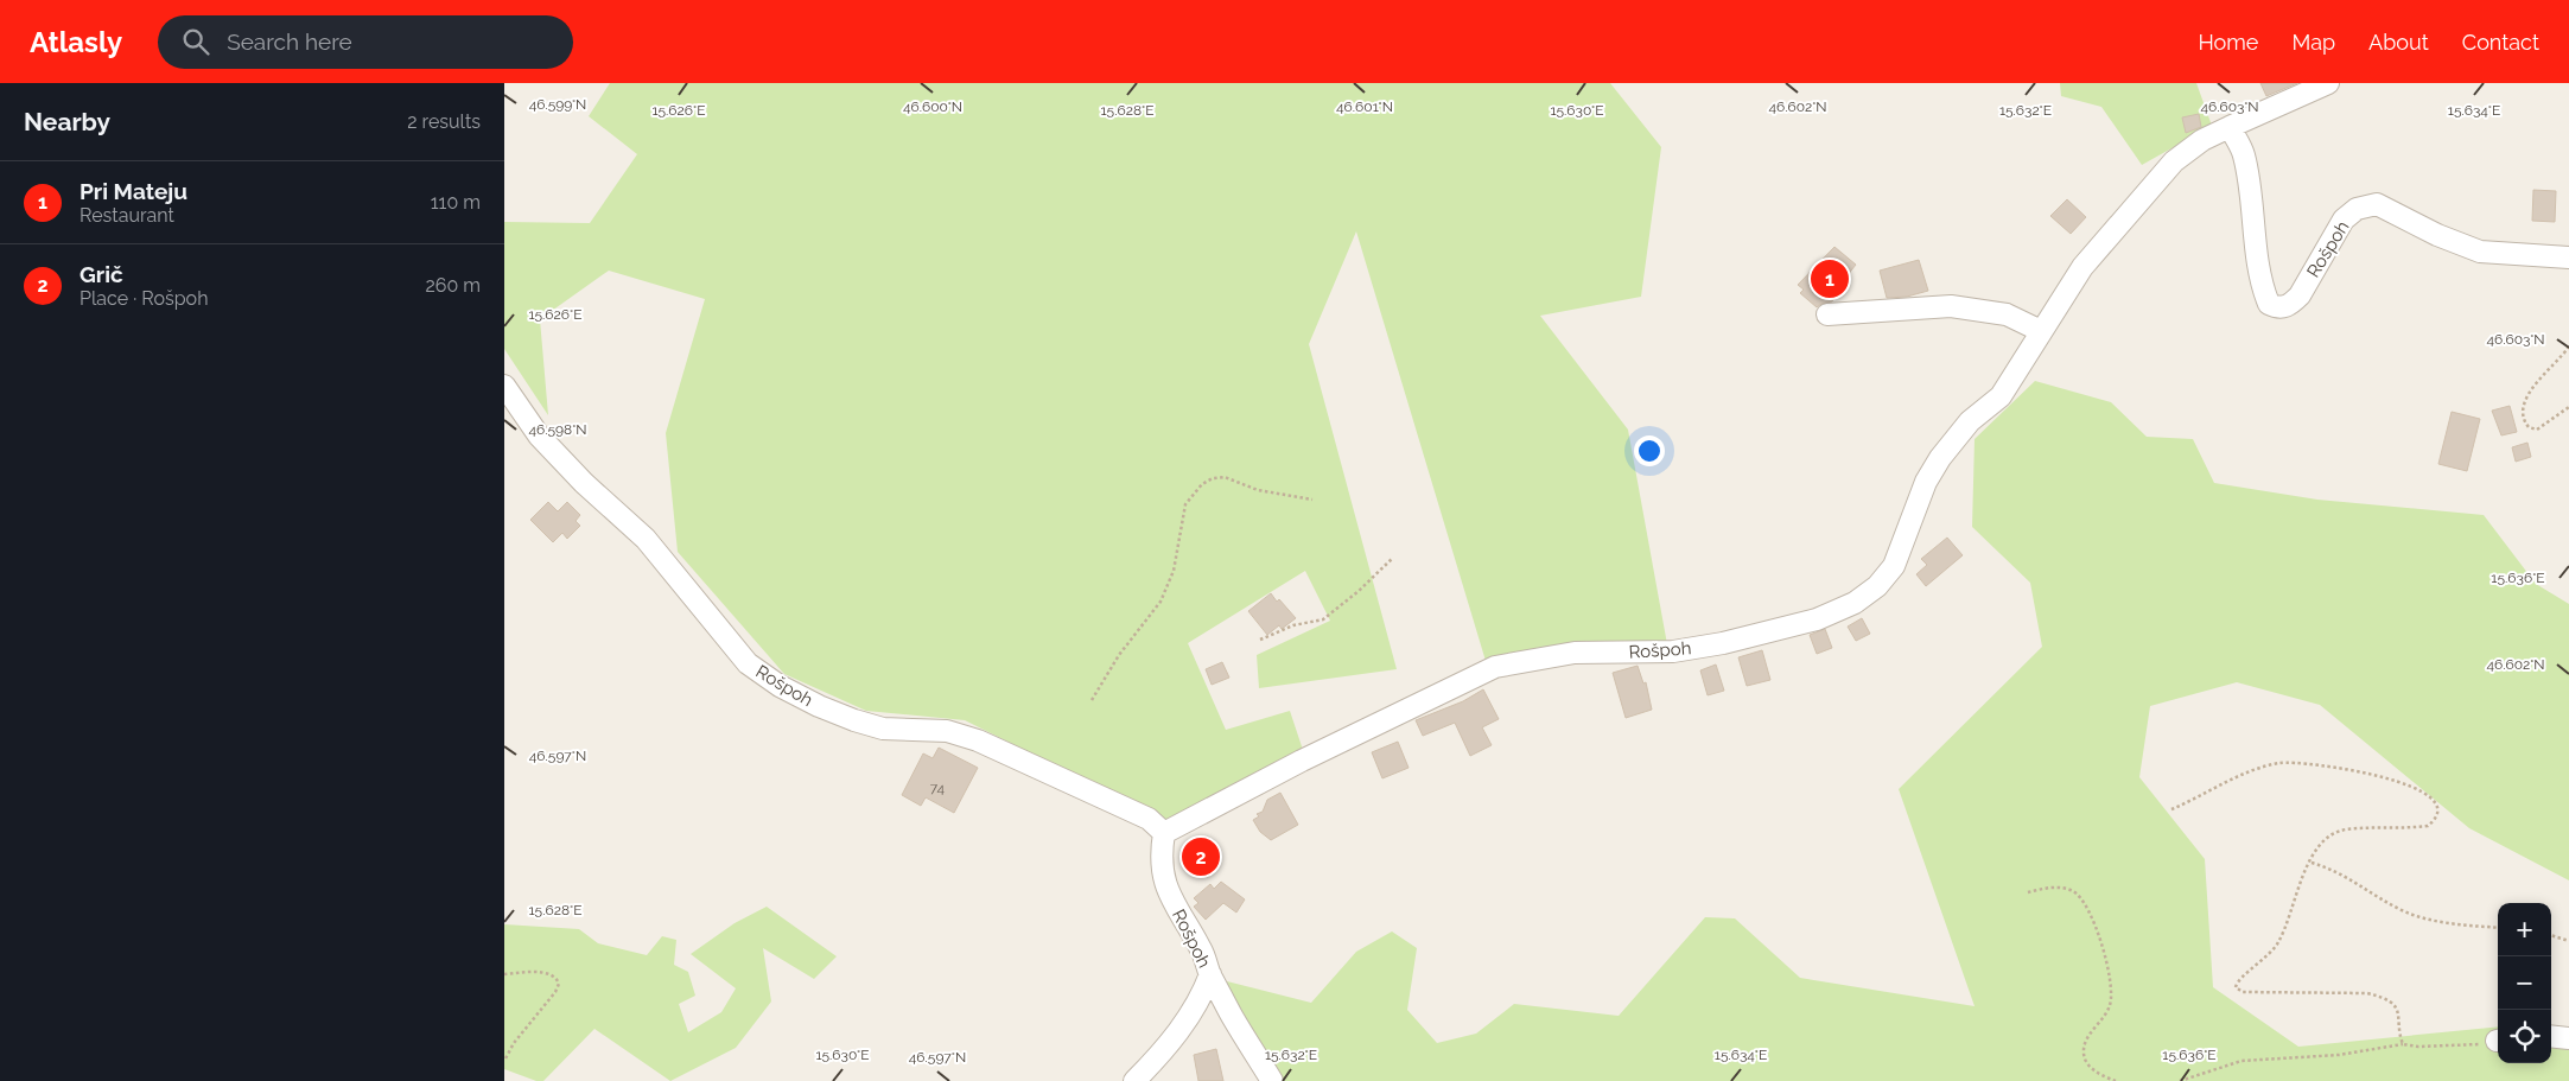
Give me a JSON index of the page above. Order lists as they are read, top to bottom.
{
  "streets": {
    "street": ["Rošpoh"]
  },
  "house_numbers": ["74"],
  "page": {
    "header": "Atlasly",
    "search": "Search here",
    "nav": [
      "Home",
      "Map",
      "About",
      "Contact"
    ],
    "heading": ["Nearby", "2 results"],
    "list": [
      {
        "mark": "1",
        "name": "Pri Mateju",
        "note": "Restaurant",
        "value": "110 m"
      },
      {
        "mark": "2",
        "name": "Grič",
        "note": "Place · Rošpoh",
        "value": "260 m"
      }
    ],
    "pins": ["1", "2"],
    "map_buttons": ["+", "−"]
  },
  "coordinates": [
    "46.599°N",
    "46.600°N",
    "46.601°N",
    "46.602°N",
    "46.603°N",
    "15.626°E",
    "15.628°E",
    "15.630°E",
    "15.632°E",
    "15.634°E",
    "46.598°N",
    "15.636°E",
    "46.597°N"
  ]
}
